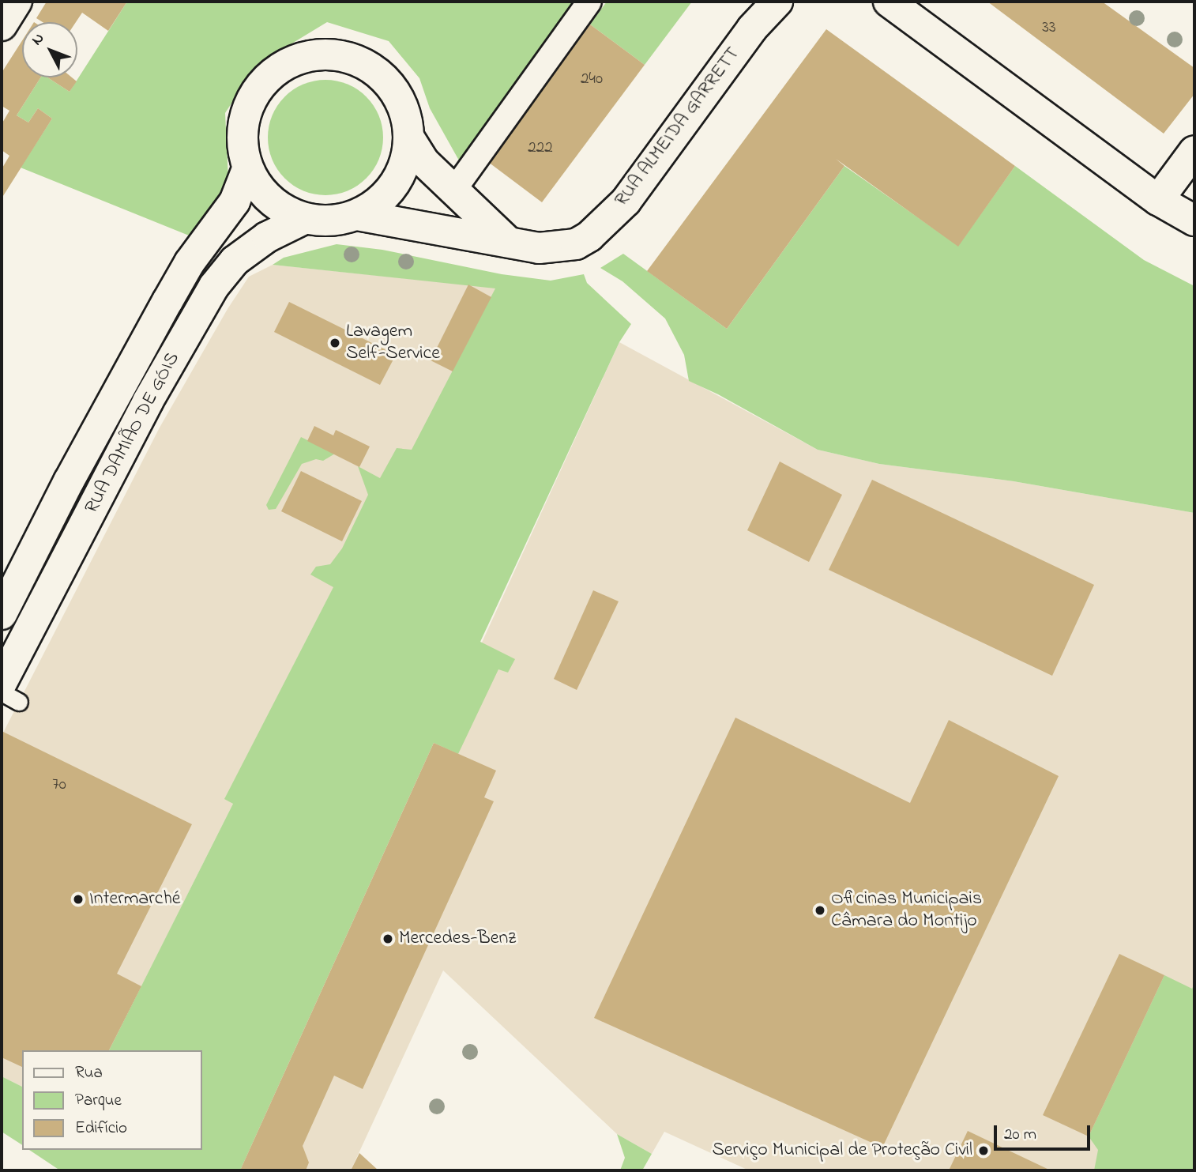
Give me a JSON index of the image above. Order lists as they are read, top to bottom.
{
  "streets": {
    "street": ["RUA ALMEIDA GARRETT", "RUA DAMIÃO DE GÓIS"]
  },
  "crossings": [
    ["RUA ALMEIDA GARRETT", "RUA DAMIÃO DE GÓIS"]
  ],
  "places": [
    "Lavagem Self-Service",
    "Intermarché",
    "Oficinas Municipais Câmara do Montijo",
    "Mercedes-Benz",
    "Serviço Municipal de Proteção Civil"
  ],
  "house_numbers": [
    "33",
    "240",
    "222",
    "70"
  ],
  "legend": ["Rua", "Parque", "Edifício"],
  "scale_bar": "20 m",
  "north": "top left"
}
